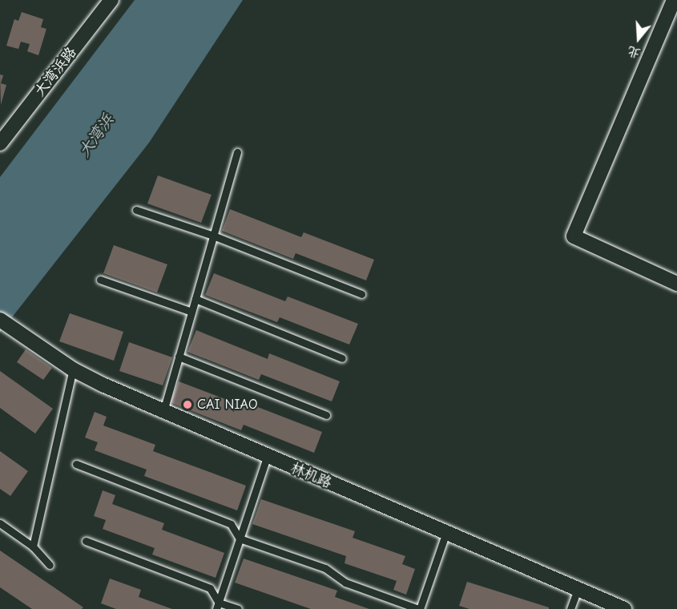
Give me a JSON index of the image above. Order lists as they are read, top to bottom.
{
  "streets": {
    "street": ["大湾浜路", "林机路"]
  },
  "water": ["大湾浜"],
  "places": ["CAI NIAO"],
  "north": "bottom"
}
